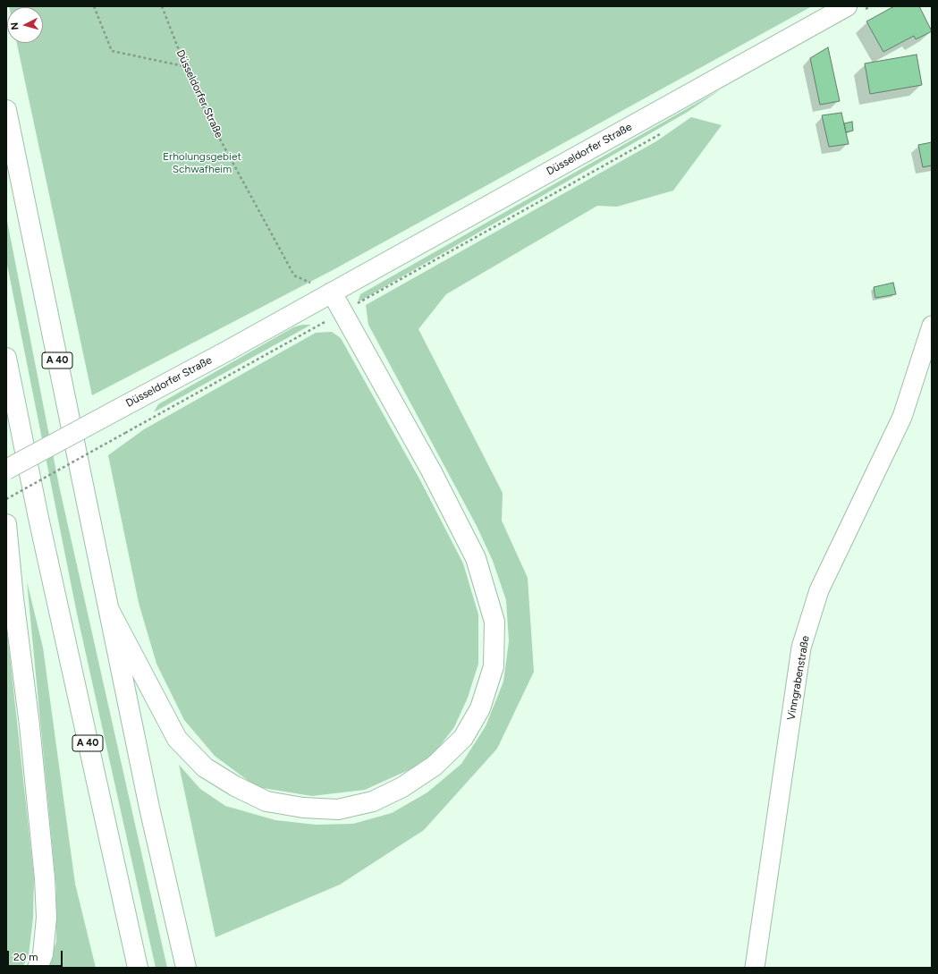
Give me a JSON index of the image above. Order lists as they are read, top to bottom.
{
  "streets": {
    "main road": ["Düsseldorfer Straße", "A 40"],
    "street": ["Vinngrabenstraße"]
  },
  "parks": ["Erholungsgebiet Schwafheim"],
  "scale_bar": "20 m",
  "north": "left"
}
